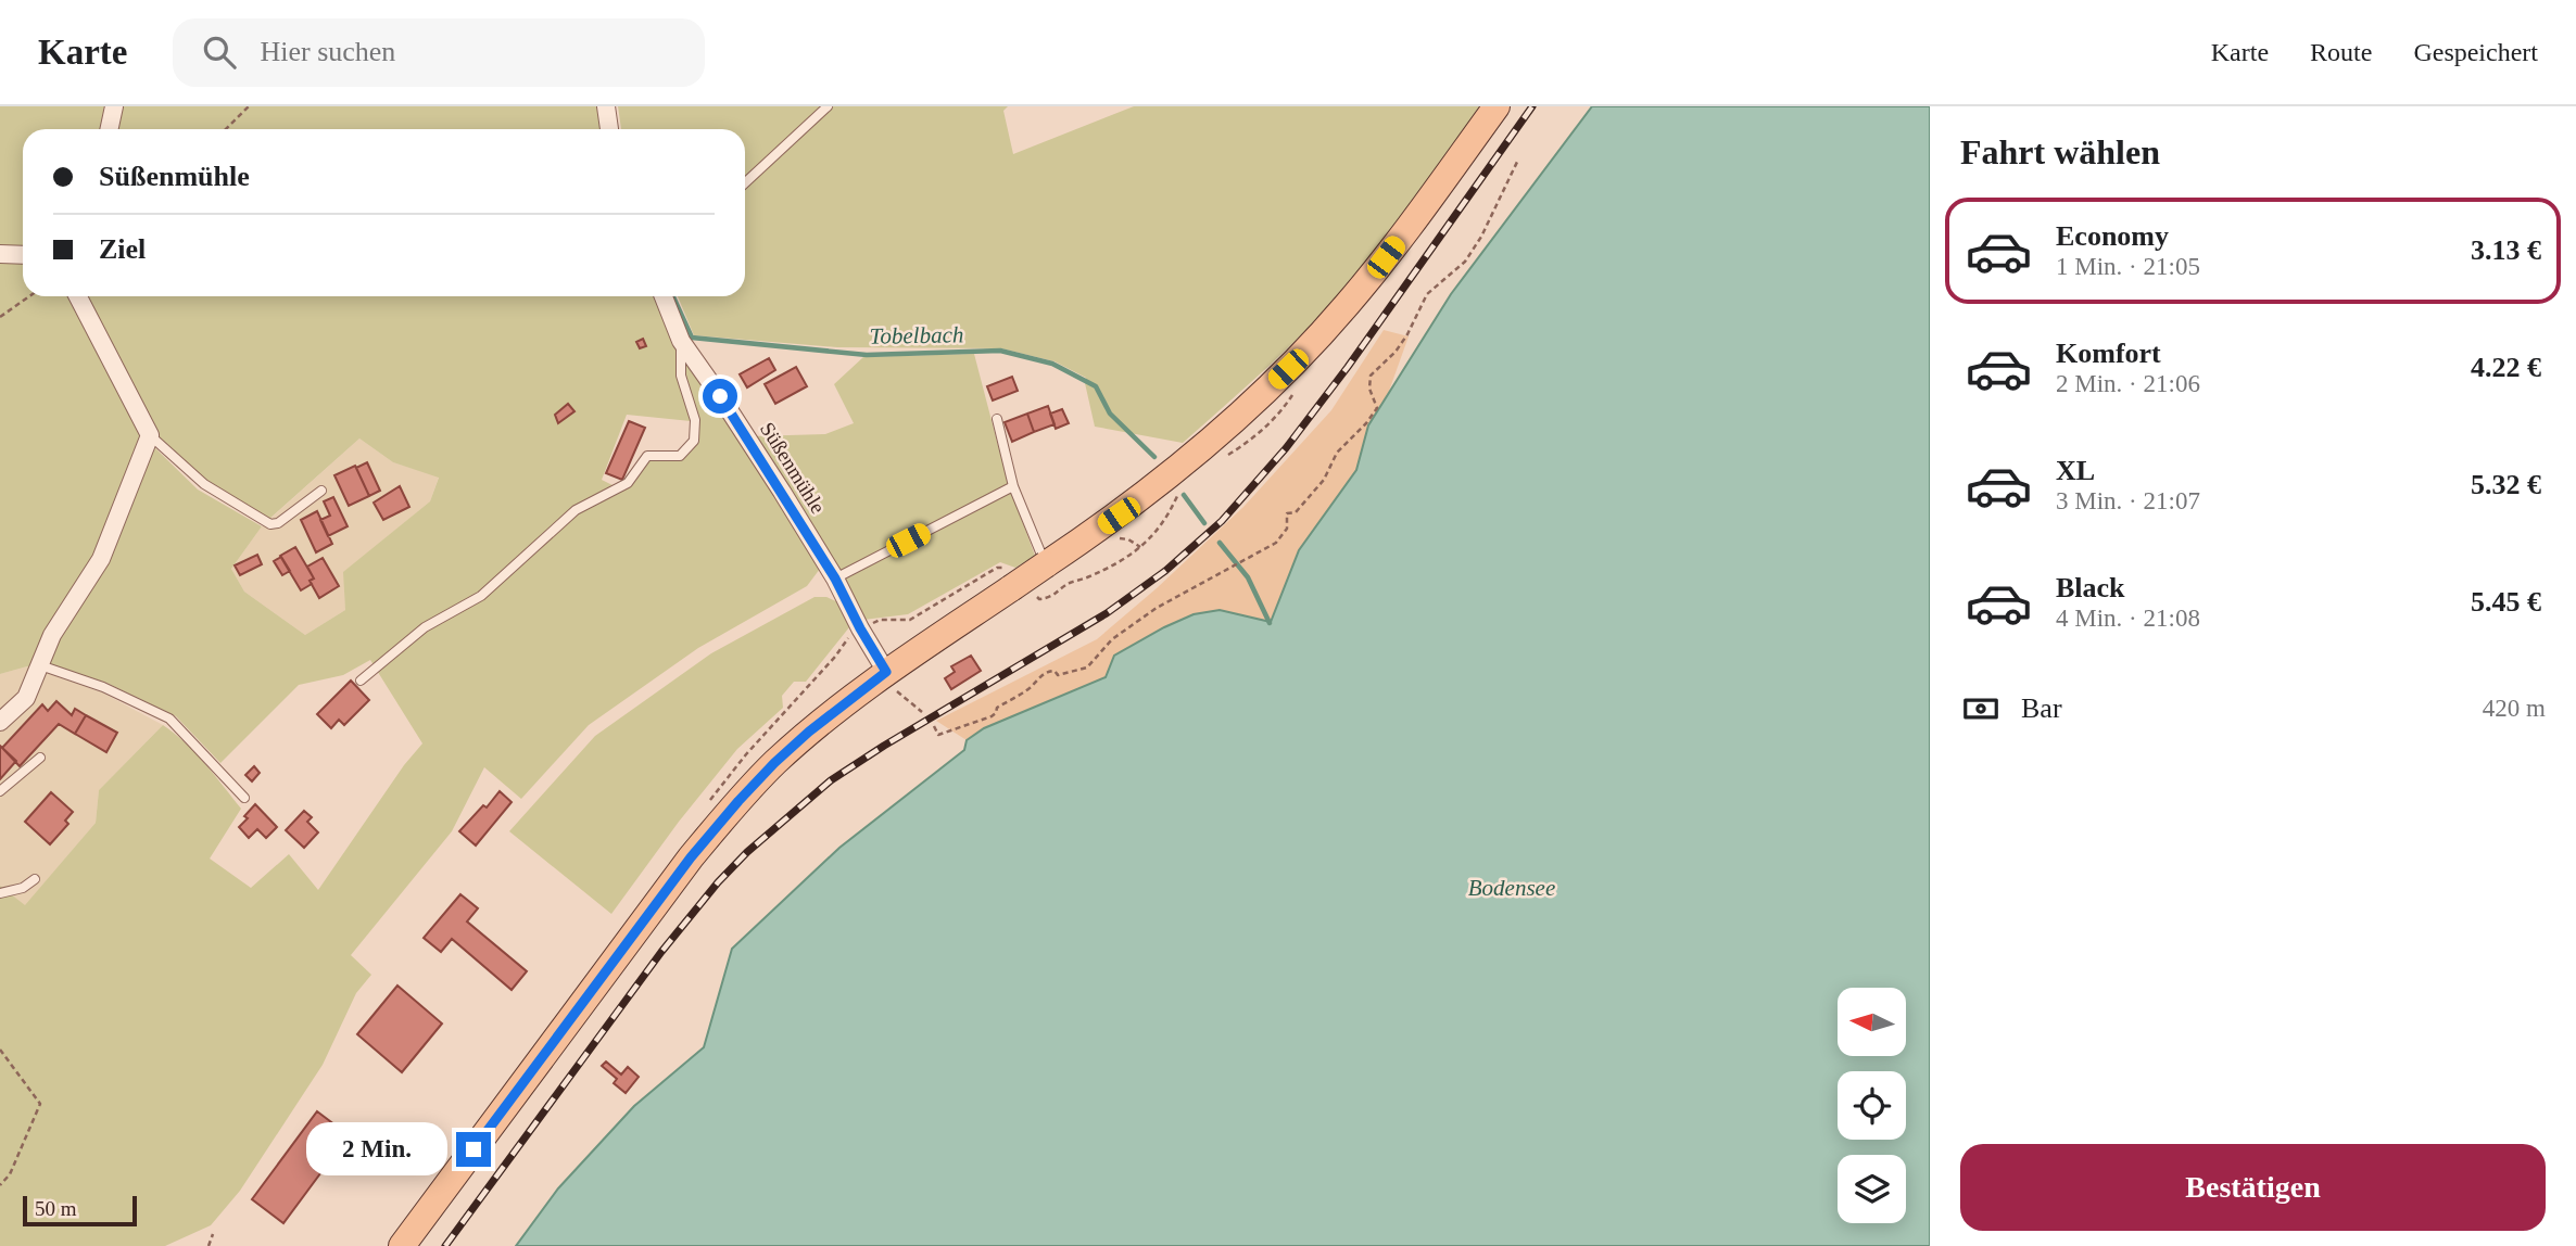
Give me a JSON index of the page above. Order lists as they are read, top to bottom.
{
  "streets": {
    "street": ["Süßenmühle"]
  },
  "water": ["Tobelbach", "Bodensee"],
  "scale_bar": "50 m",
  "north": "left",
  "page": {
    "header": "Karte",
    "search": "Hier suchen",
    "nav": ["Karte", "Route", "Gespeichert"],
    "heading": "Fahrt wählen",
    "banner": ["Süßenmühle", "Ziel"],
    "list": [
      {
        "name": "Economy",
        "note": "1 Min. · 21:05",
        "value": "3.13 €"
      },
      {
        "name": "Komfort",
        "note": "2 Min. · 21:06",
        "value": "4.22 €"
      },
      {
        "name": "XL",
        "note": "3 Min. · 21:07",
        "value": "5.32 €"
      },
      {
        "name": "Black",
        "note": "4 Min. · 21:08",
        "value": "5.45 €"
      }
    ],
    "pay": ["Bar", "420 m"],
    "bubble": "2 Min.",
    "buttons": "Bestätigen",
    "scale": "50 m"
  }
}
